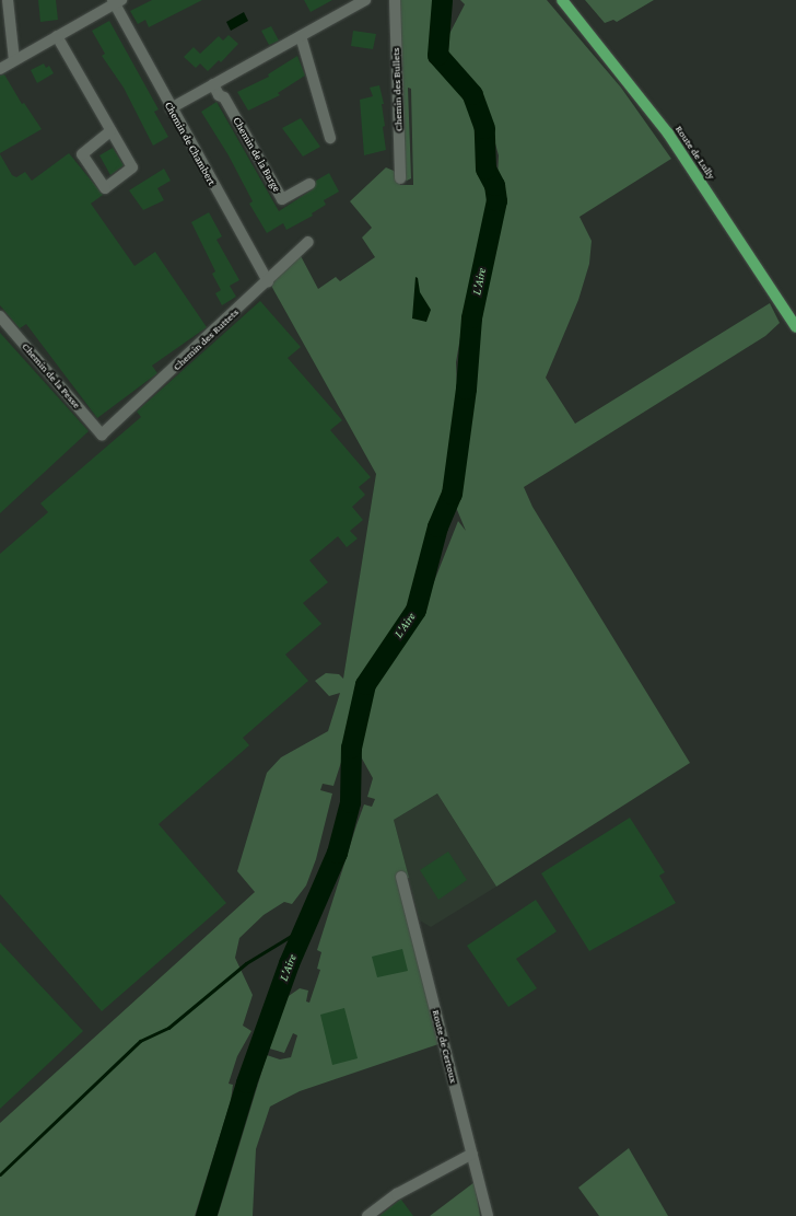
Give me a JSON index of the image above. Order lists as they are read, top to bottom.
{
  "streets": {
    "main road": ["Route de Lully"],
    "street": [
      "Chemin des Bullets",
      "Chemin de Chambert",
      "Chemin de la Barge",
      "Chemin des Ruttets",
      "Chemin de la Pesse",
      "Route de Certoux"
    ]
  },
  "crossings": [
    ["Chemin de Chambert", "Chemin des Ruttets"],
    ["Chemin des Ruttets", "Chemin de la Pesse"]
  ],
  "water": ["L'Aire"]
}
